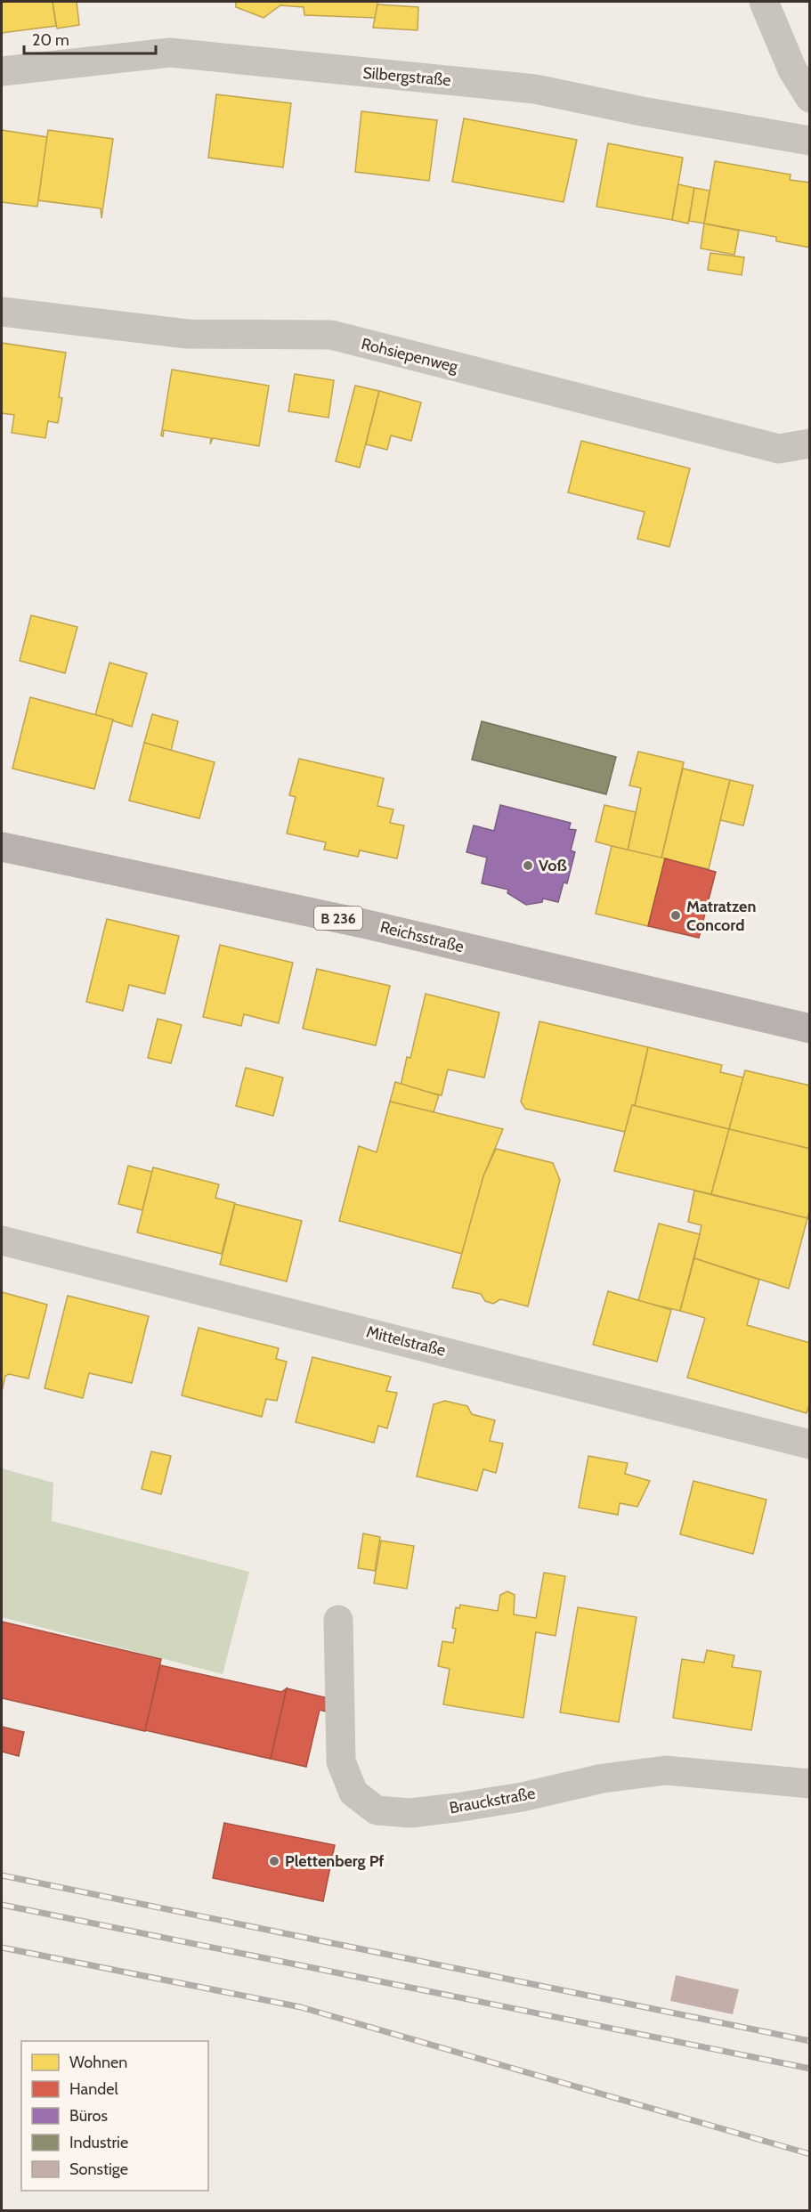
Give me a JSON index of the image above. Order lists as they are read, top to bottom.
{
  "streets": {
    "main road": ["B 236", "Reichsstraße"],
    "street": [
      "Silbergstraße",
      "Rohsiepenweg",
      "Mittelstraße",
      "Brauckstraße"
    ]
  },
  "places": ["Voß", "Matratzen Concord", "Plettenberg Pf"],
  "legend": [
    "Wohnen",
    "Handel",
    "Büros",
    "Industrie",
    "Sonstige"
  ],
  "scale_bar": "20 m"
}
